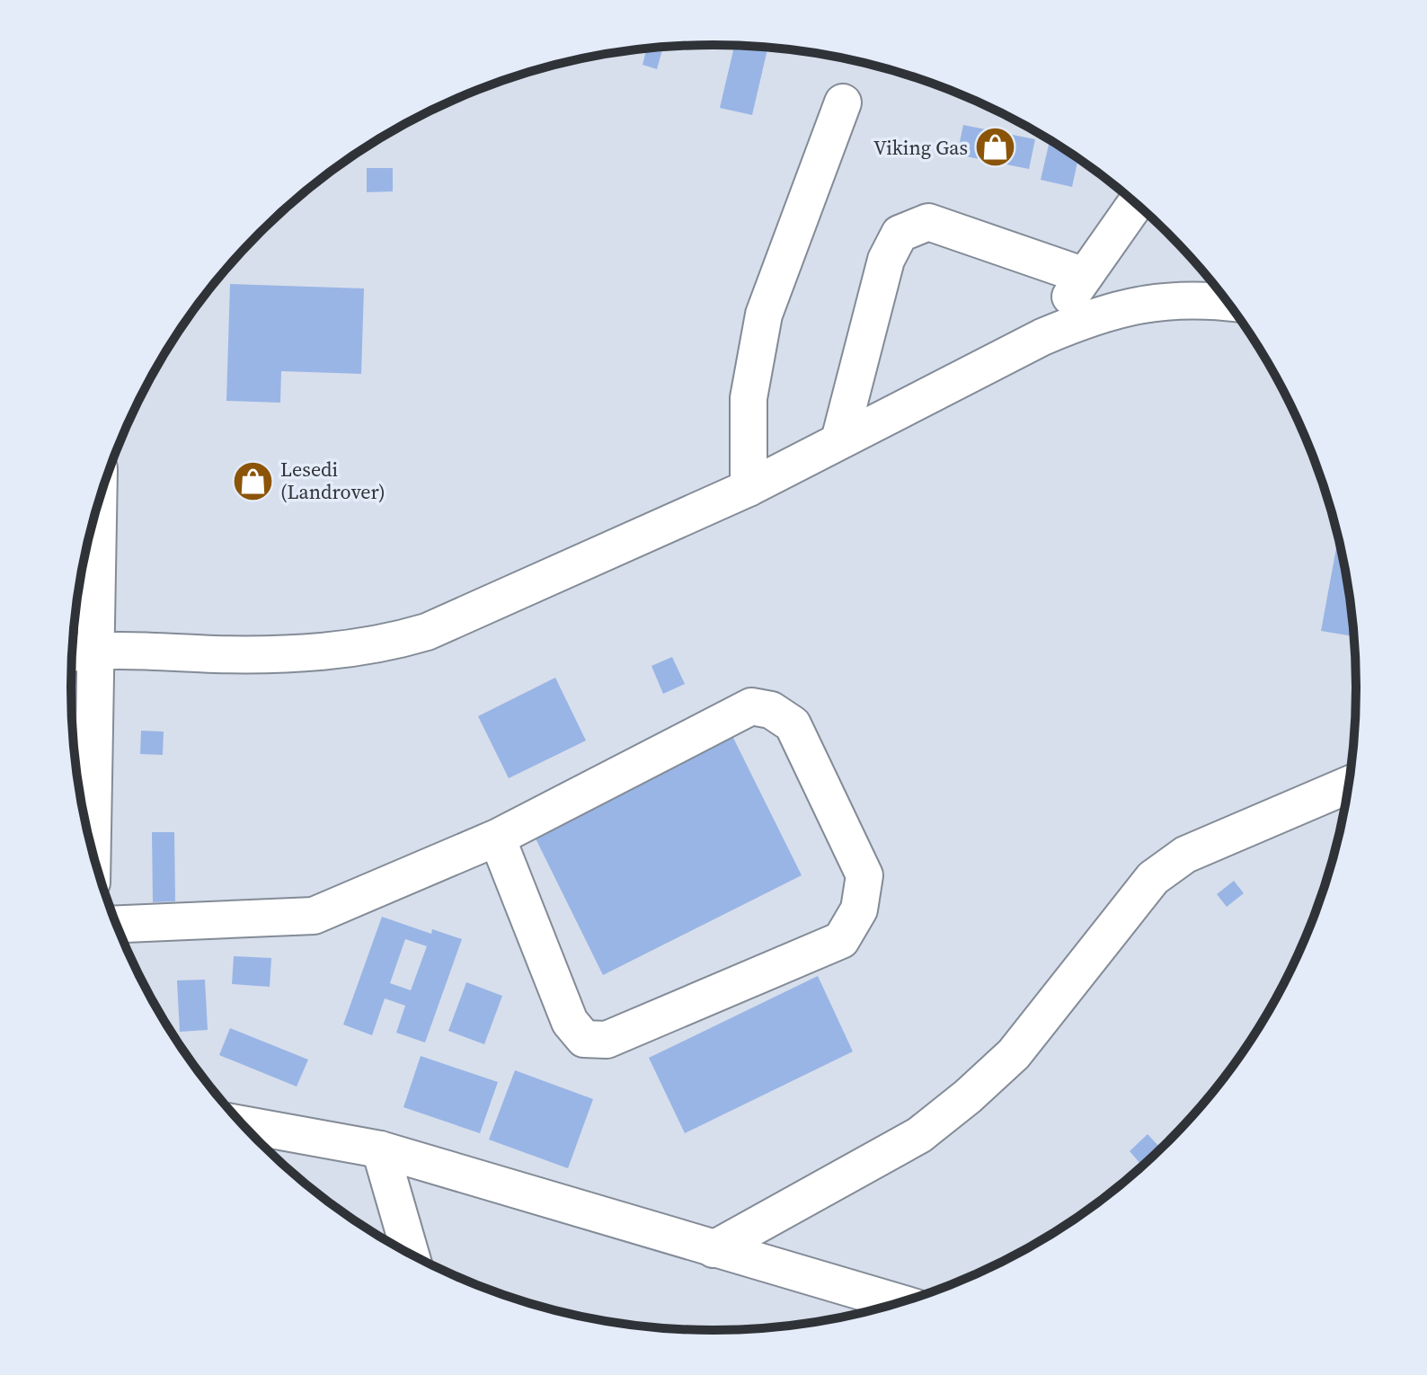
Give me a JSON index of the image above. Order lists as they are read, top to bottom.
{
  "places": {
    "shop": ["Viking Gas", "Lesedi (Landrover)"]
  }
}
